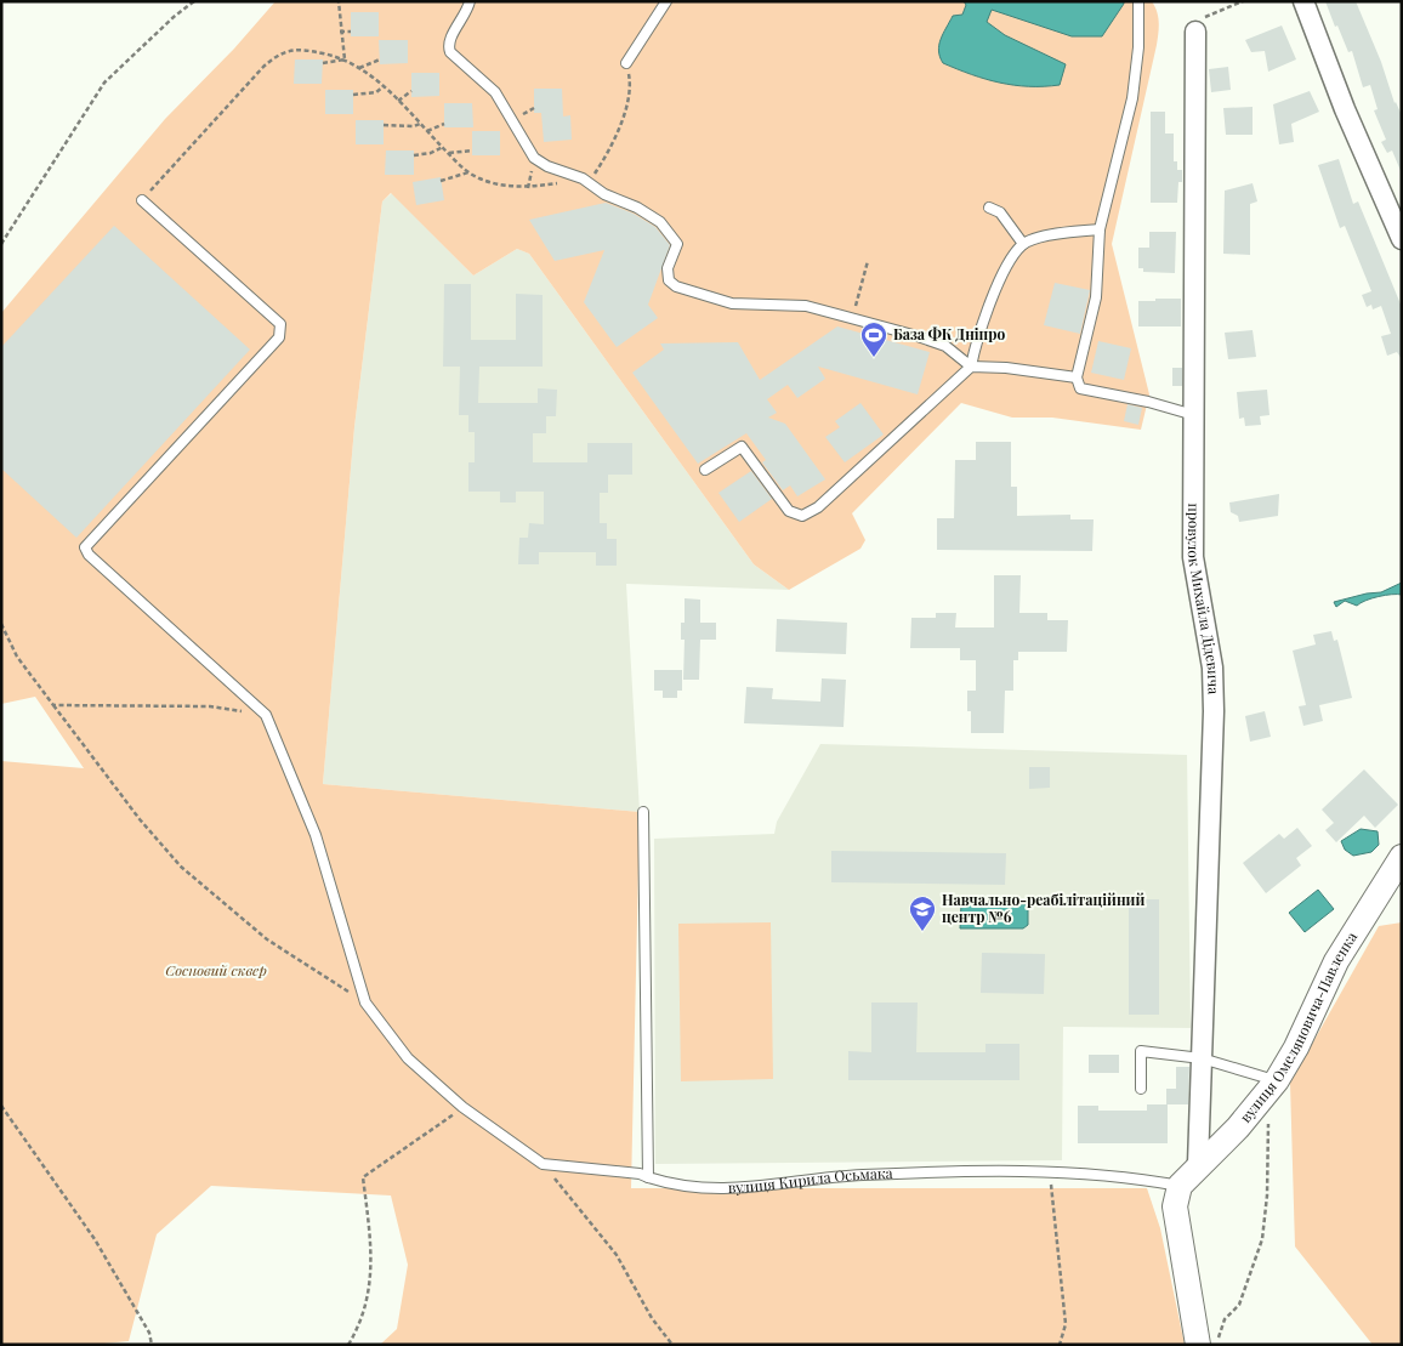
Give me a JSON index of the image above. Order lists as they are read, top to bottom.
{
  "streets": {
    "street": ["провулок Михайла Дідевича", "вулиця Омеляновича-Павленка"],
    "lane": ["вулиця Кирила Осьмака"]
  },
  "crossings": [
    ["провулок Михайла Дідевича", "вулиця Омеляновича-Павленка"],
    ["вулиця Омеляновича-Павленка", "вулиця Кирила Осьмака"]
  ],
  "parks": ["Сосновий сквер"],
  "places": {
    "sports": ["База ФК Дніпро"],
    "school or university": ["Навчально-реабілітаційний центр №6"]
  }
}
